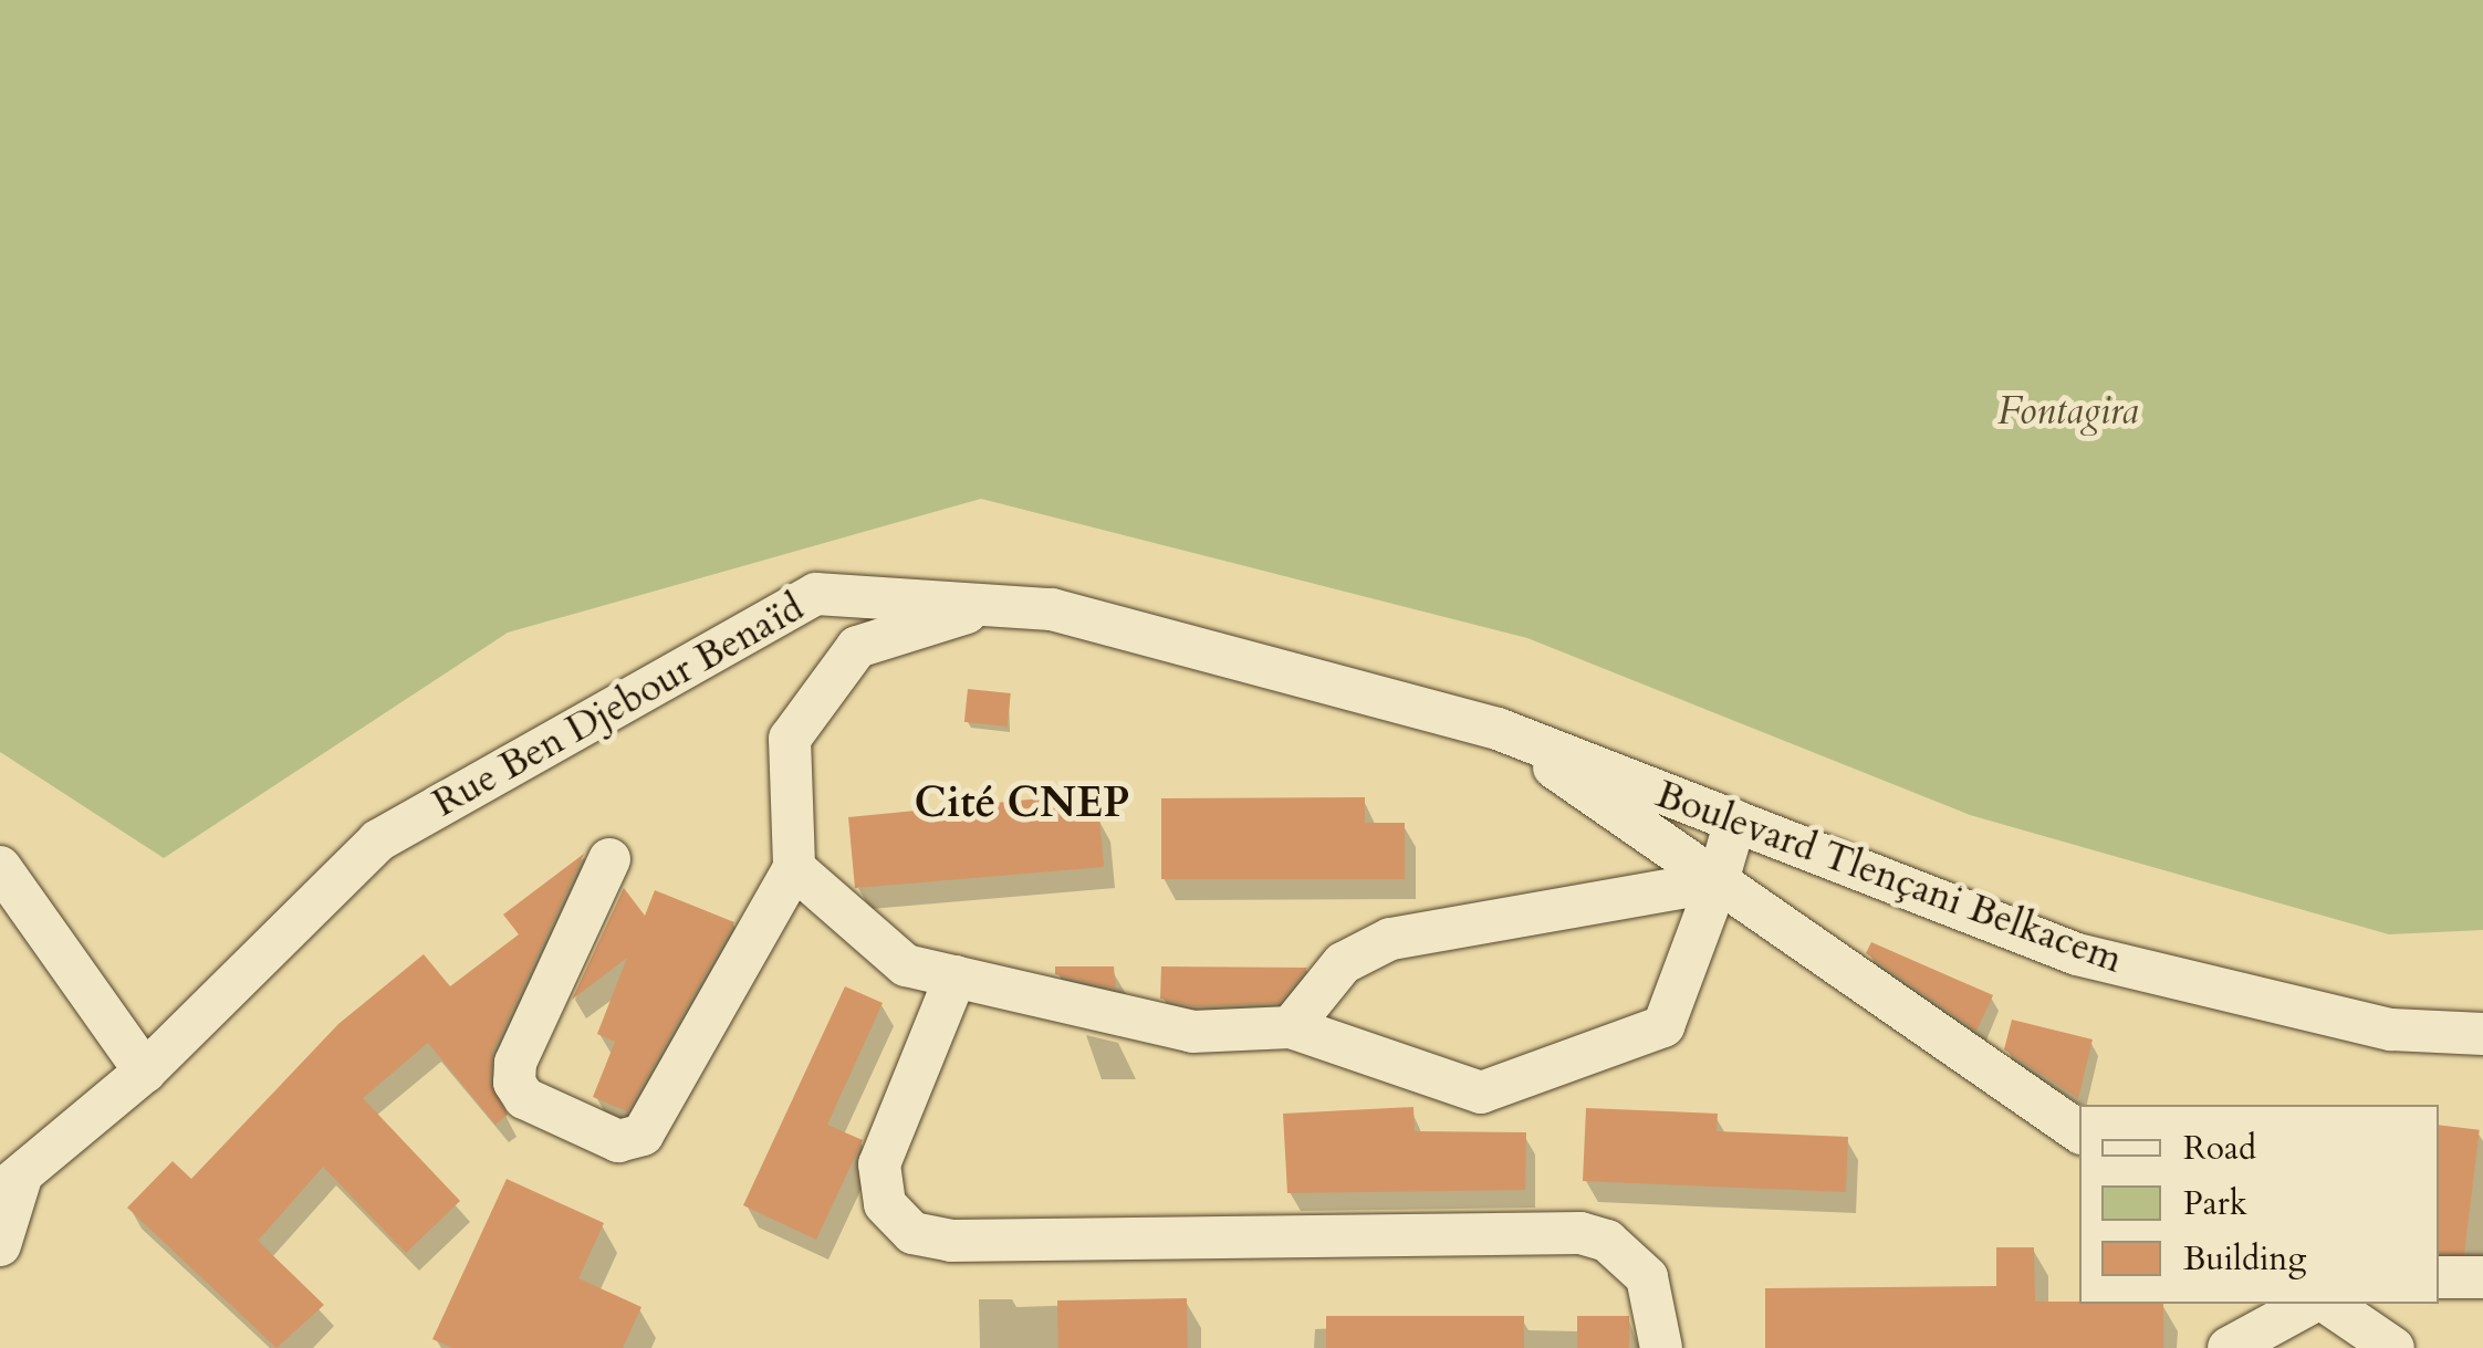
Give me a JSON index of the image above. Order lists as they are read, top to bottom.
{
  "streets": {
    "street": ["Rue Ben Djebour Benaïd", "Boulevard Tlençani Belkacem"]
  },
  "crossings": [
    ["Rue Ben Djebour Benaïd", "Boulevard Tlençani Belkacem"]
  ],
  "districts": ["Cité CNEP"],
  "parks": ["Fontagira"],
  "legend": ["Road", "Park", "Building"]
}
